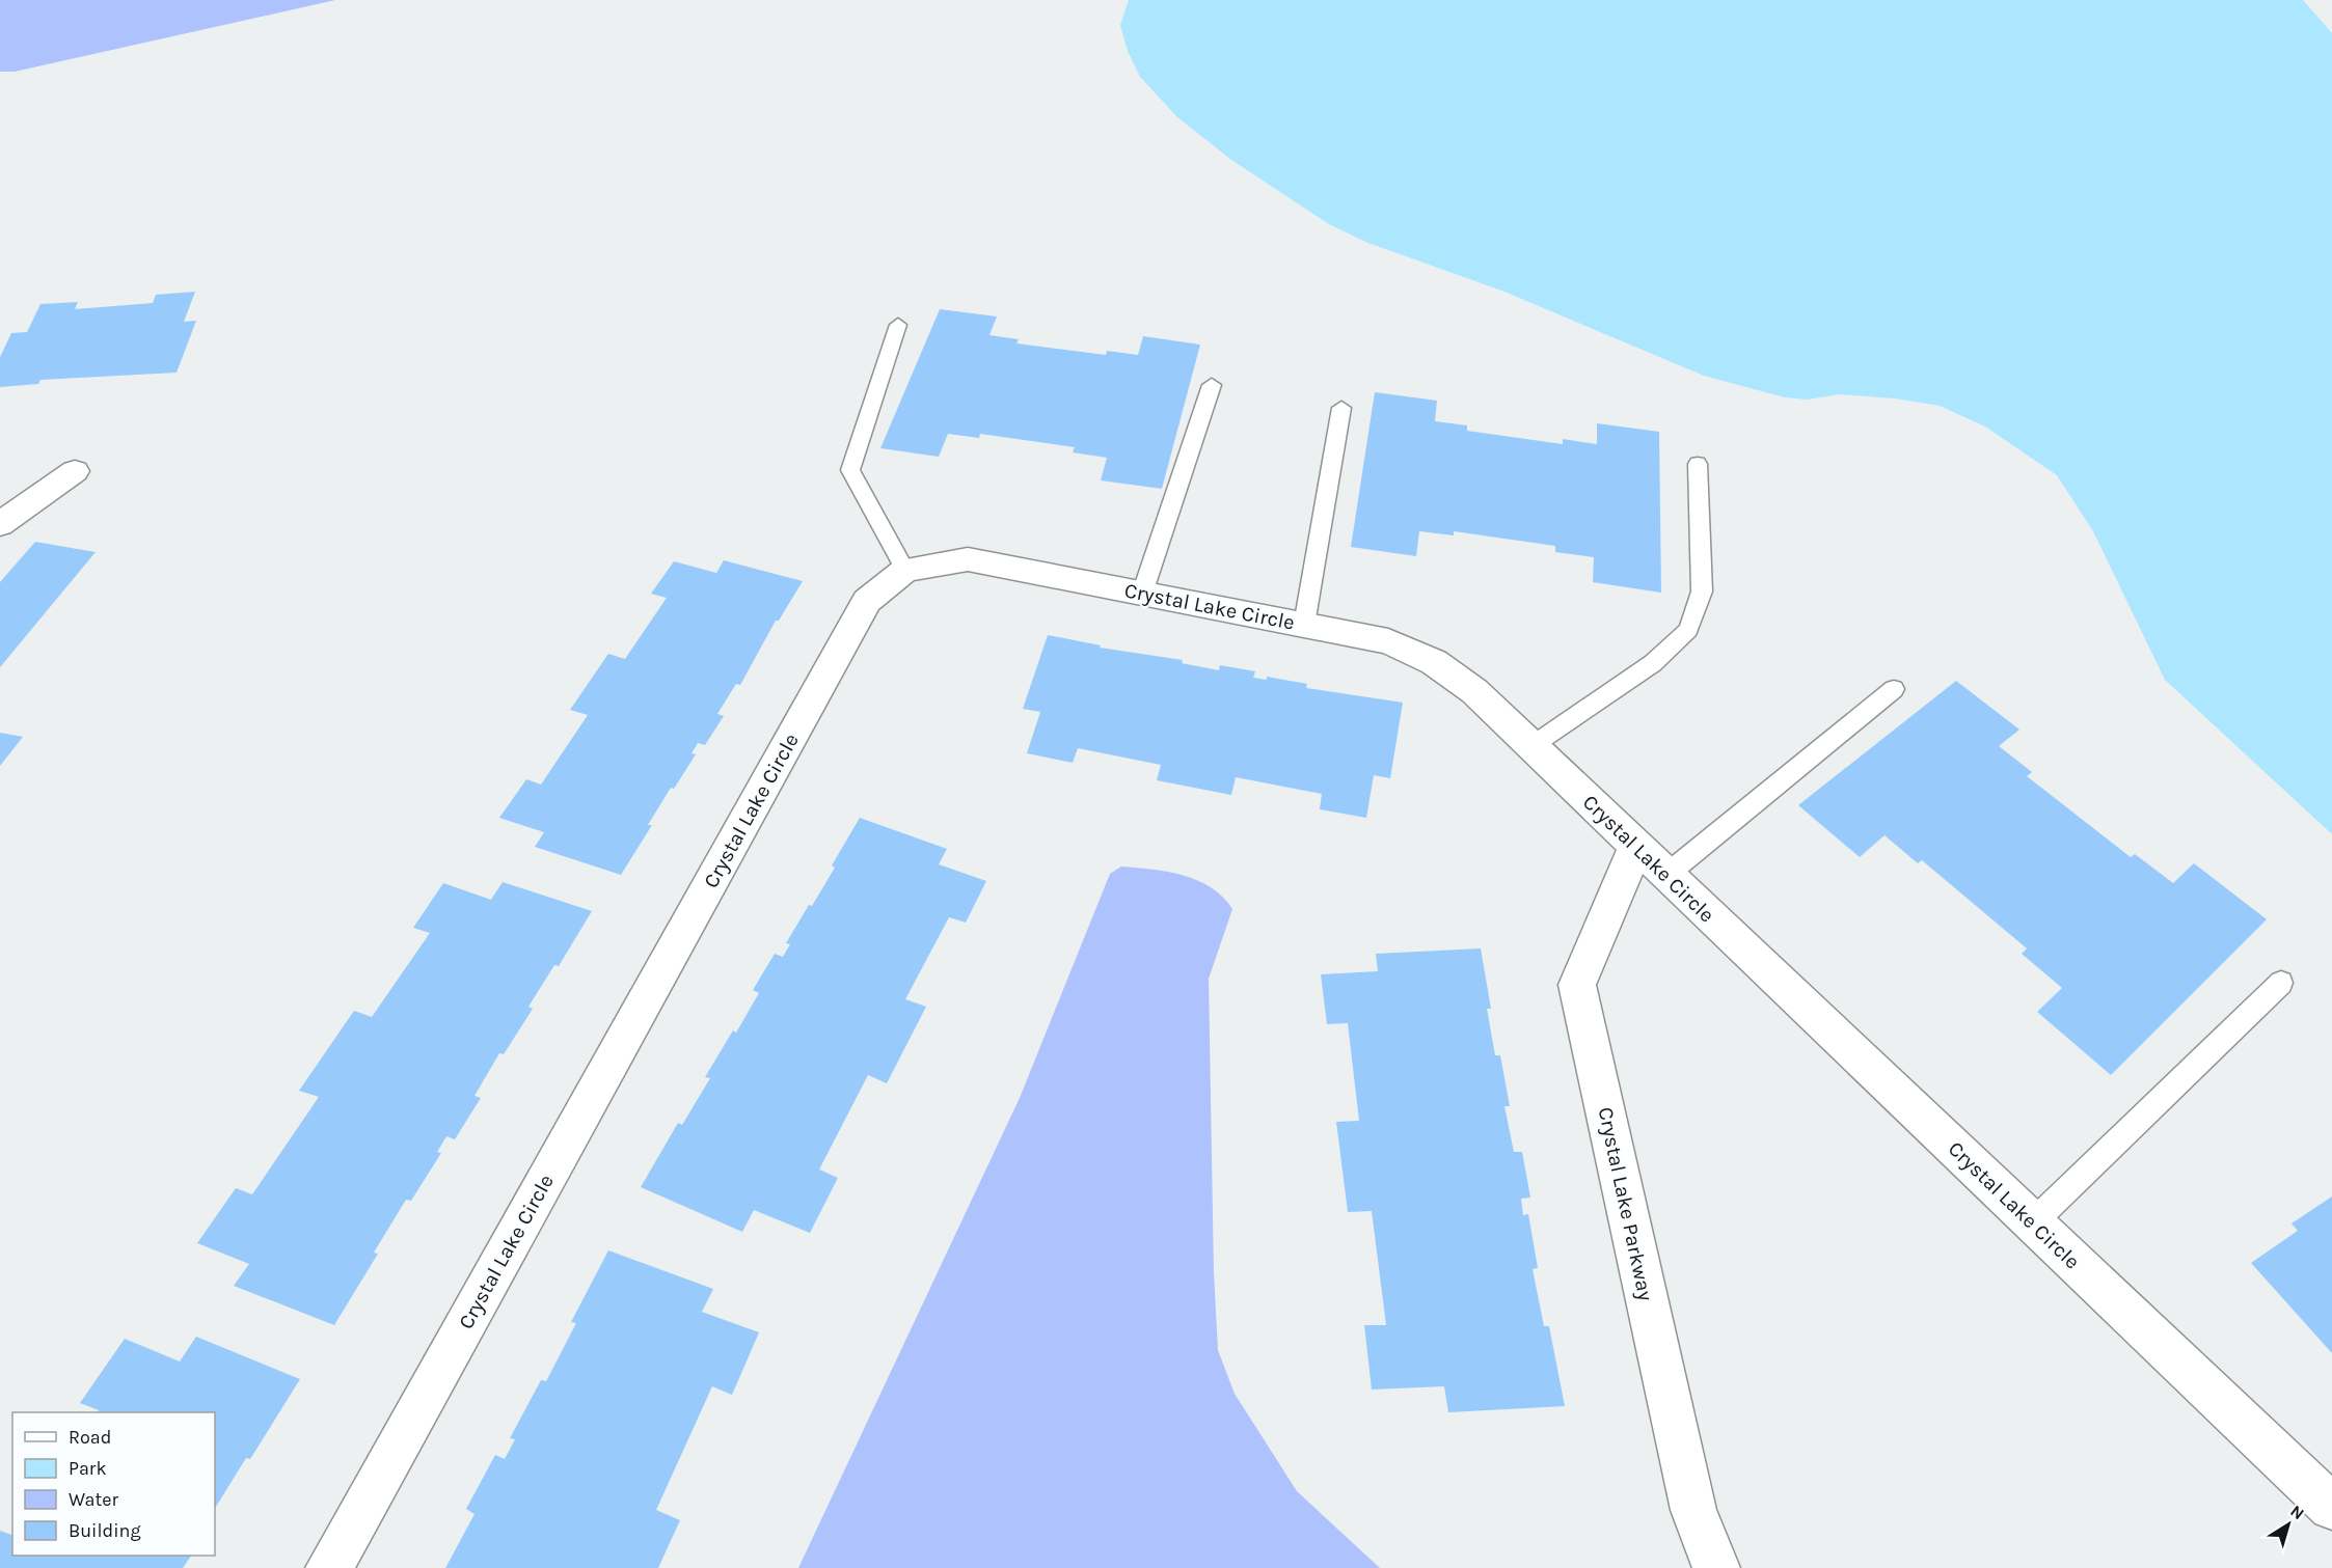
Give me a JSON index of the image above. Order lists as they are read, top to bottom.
{
  "streets": {
    "street": ["Crystal Lake Circle", "Crystal Lake Parkway"]
  },
  "crossings": [
    ["Crystal Lake Circle", "Crystal Lake Parkway"]
  ],
  "legend": [
    "Road",
    "Park",
    "Water",
    "Building"
  ],
  "north": "top right"
}
